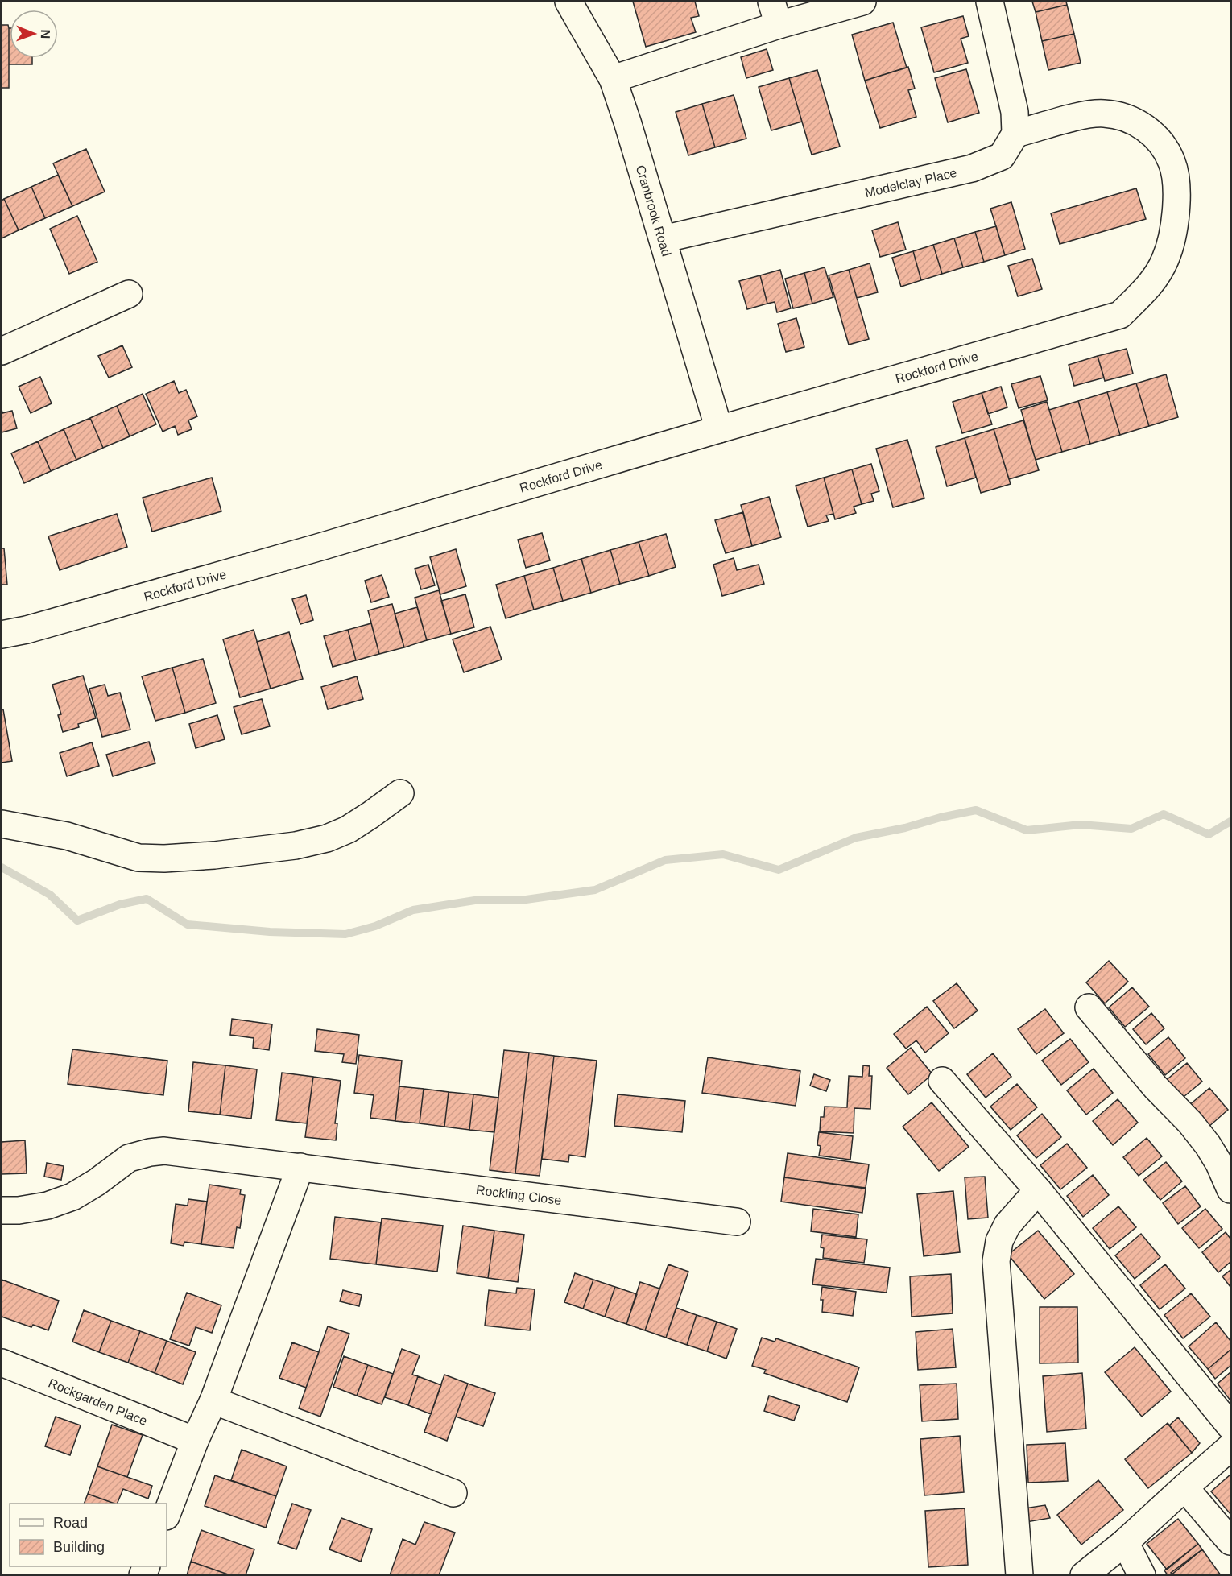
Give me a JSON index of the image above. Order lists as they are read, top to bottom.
{
  "streets": {
    "street": [
      "Modelclay Place",
      "Cranbrook Road",
      "Rockford Drive",
      "Rockling Close",
      "Rockgarden Place"
    ]
  },
  "crossings": [
    ["Modelclay Place", "Cranbrook Road"],
    ["Modelclay Place", "Rockford Drive"],
    ["Cranbrook Road", "Rockford Drive"]
  ],
  "legend": ["Road", "Building"],
  "north": "right"
}
